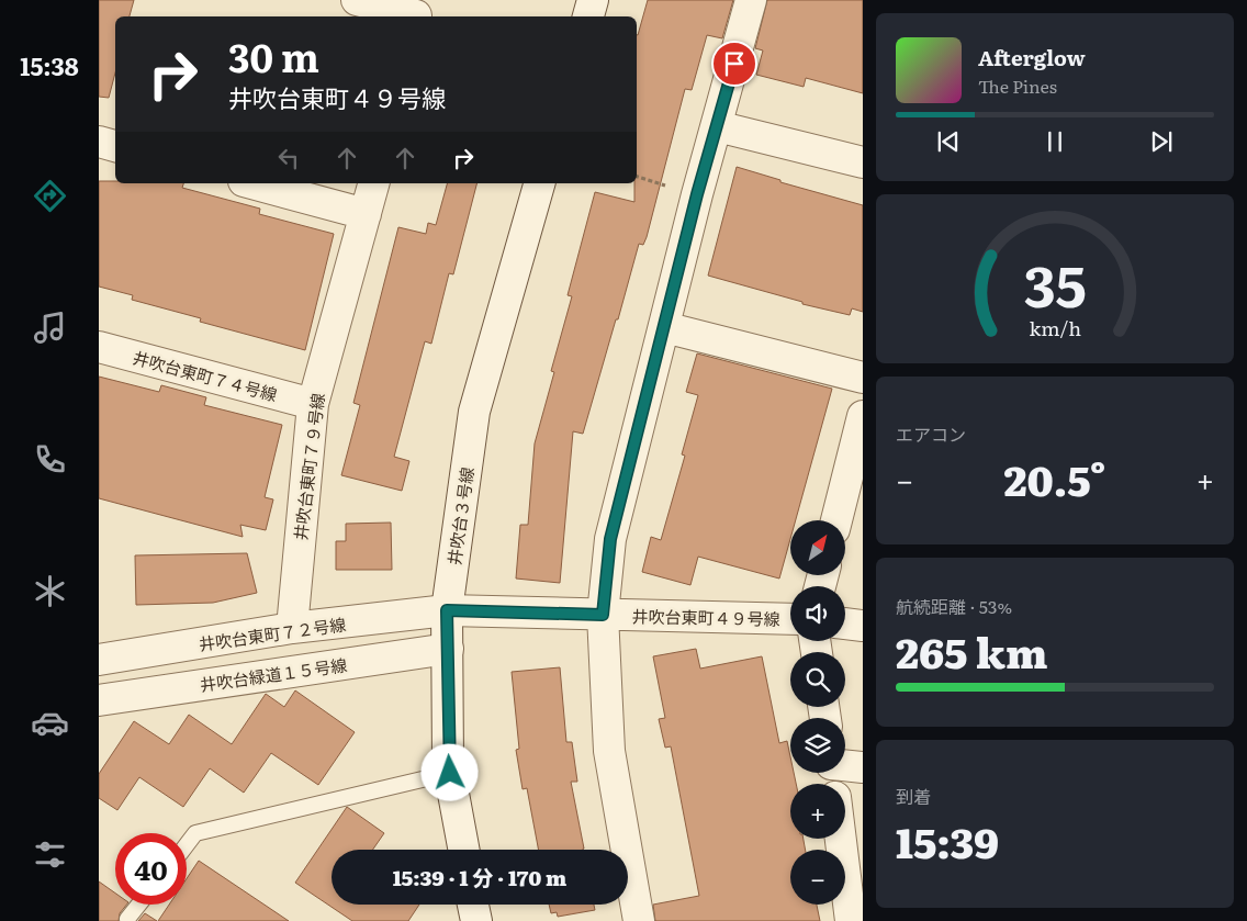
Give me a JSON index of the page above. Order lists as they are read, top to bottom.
{
  "streets": {
    "street": [
      "井吹台東町７４号線",
      "井吹台東町７９号線",
      "井吹台３号線",
      "井吹台東町４９号線",
      "井吹台東町７２号線",
      "井吹台緑道１５号線"
    ]
  },
  "crossings": [
    ["井吹台東町７４号線", "井吹台東町７９号線"],
    ["井吹台東町７９号線", "井吹台東町７２号線"],
    ["井吹台３号線", "井吹台東町４９号線"],
    ["井吹台３号線", "井吹台東町７２号線"],
    ["井吹台３号線", "井吹台緑道１５号線"],
    ["井吹台東町４９号線", "井吹台東町７２号線"]
  ],
  "north": "top right",
  "page": {
    "tabs": "15:38",
    "turn": ["30 m", "井吹台東町４９号線"],
    "song": ["Afterglow", "The Pines"],
    "tile": [
      "エアコン",
      ["航続距離 · 53%", "265 km"],
      ["到着", "15:39"]
    ],
    "heat": ["−", "20.5°", "+"],
    "map_buttons": ["+", "−"],
    "limit": "40",
    "trip": "15:39 · 1 分 · 170 m",
    "gauge": ["35", "km/h"]
  }
}
